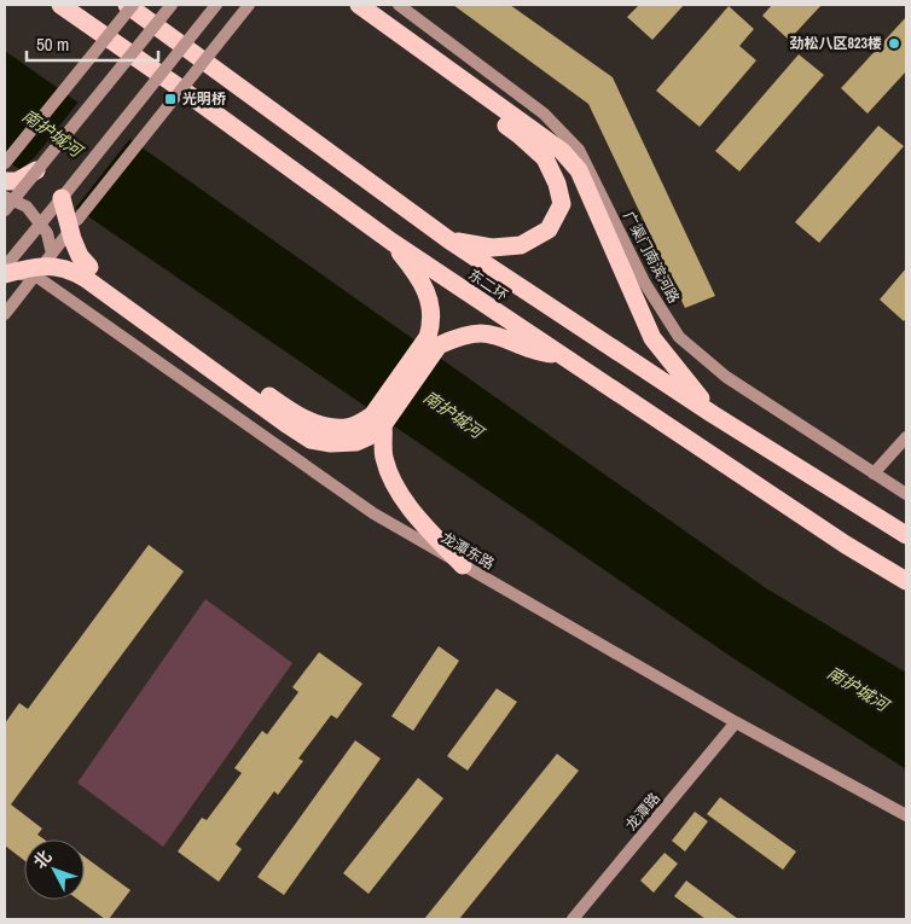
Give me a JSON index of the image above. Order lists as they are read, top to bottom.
{
  "streets": {
    "highway": ["东二环"],
    "street": ["广渠门南滨河路", "龙潭东路", "龙潭路"]
  },
  "crossings": [
    ["龙潭东路", "龙潭路"]
  ],
  "water": ["南护城河"],
  "places": {
    "other": ["劲松八区823楼"],
    "transit": ["光明桥"]
  },
  "scale_bar": "50 m",
  "north": "top left"
}
